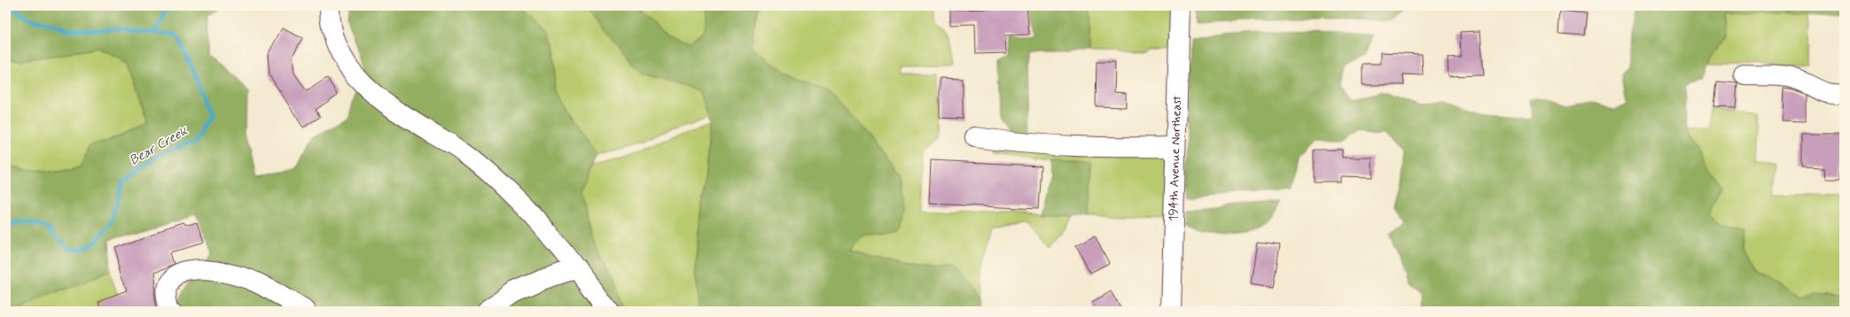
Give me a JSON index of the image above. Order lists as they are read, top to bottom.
{
  "streets": {
    "street": ["194th Avenue Northeast"]
  },
  "water": ["Bear Creek"]
}
